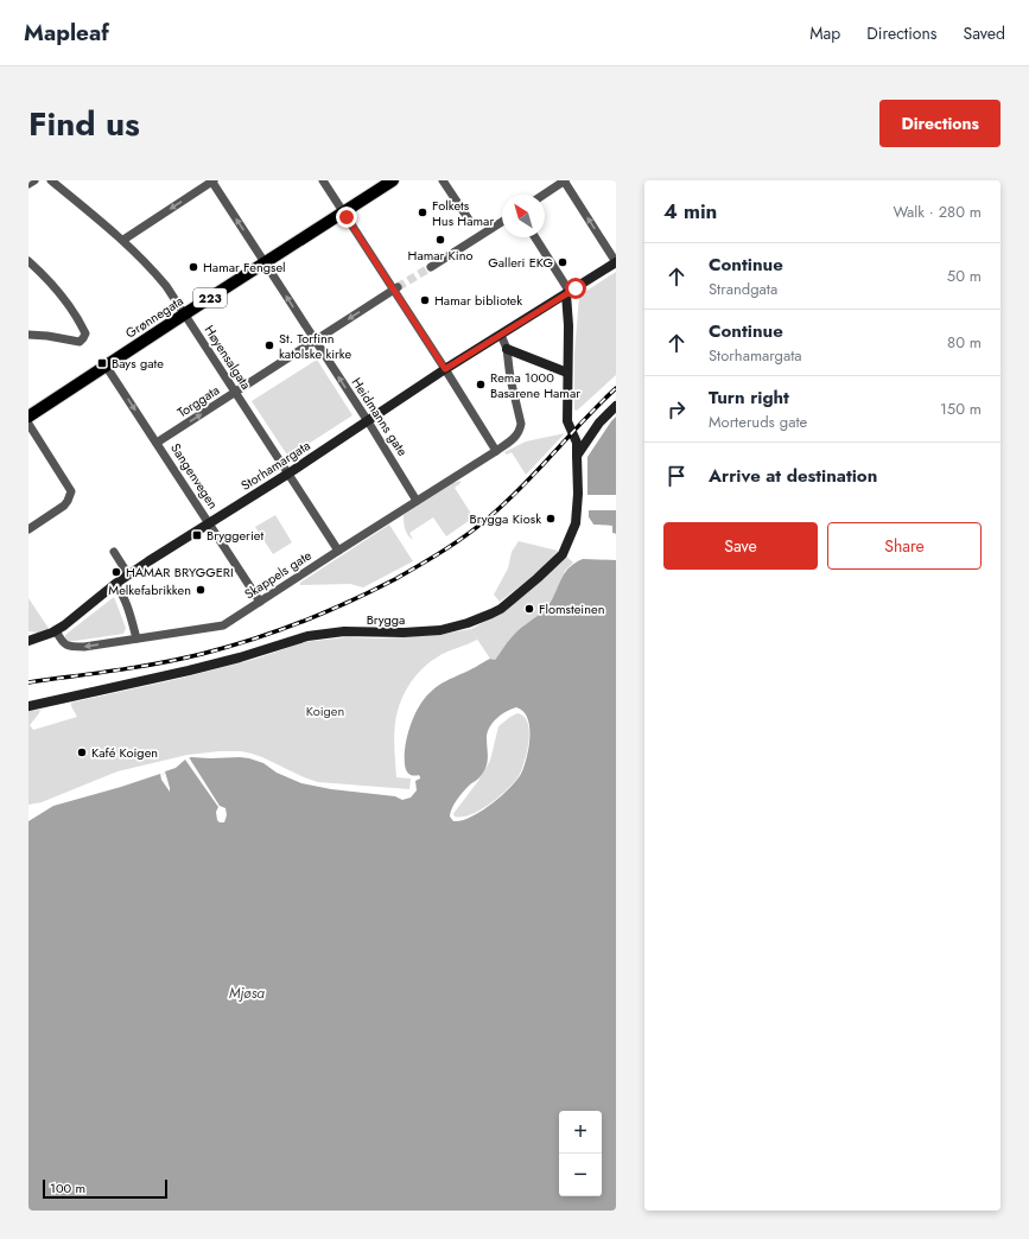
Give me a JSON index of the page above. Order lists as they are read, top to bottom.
{
  "streets": {
    "main road": ["223", "Grønnegata"],
    "street": [
      "Høyensalgata",
      "Torggata",
      "Heidmanns gate",
      "Storhamargata",
      "Sangenvegen",
      "Skappels gate",
      "Brygga"
    ]
  },
  "crossings": [
    ["Grønnegata", "Høyensalgata"],
    ["Grønnegata", "Heidmanns gate"],
    ["Grønnegata", "Sangenvegen"],
    ["Høyensalgata", "Torggata"],
    ["Høyensalgata", "Storhamargata"],
    ["Høyensalgata", "Skappels gate"],
    ["Torggata", "Heidmanns gate"],
    ["Torggata", "Sangenvegen"],
    ["Heidmanns gate", "Storhamargata"],
    ["Heidmanns gate", "Skappels gate"],
    ["Storhamargata", "Sangenvegen"],
    ["Storhamargata", "Skappels gate"],
    ["Storhamargata", "Brygga"],
    ["Sangenvegen", "Skappels gate"]
  ],
  "one_way": ["Heidmanns gate"],
  "water": ["Mjøsa"],
  "parks": ["Koigen"],
  "places": {
    "other": [
      "Folkets Hus Hamar",
      "Hamar Kino",
      "Galleri EKG",
      "Hamar Fengsel",
      "Hamar bibliotek",
      "St. Torfinn katolske kirke",
      "Rema 1000 Basarene Hamar",
      "Brygga Kiosk",
      "HAMAR BRYGGERI",
      "Melkefabrikken",
      "Flomsteinen",
      "Kafé Koigen"
    ],
    "transit": ["Bays gate", "Bryggeriet"]
  },
  "scale_bar": "100 m",
  "north": "top left",
  "page": {
    "header": "Mapleaf",
    "nav": ["Map", "Directions", "Saved"],
    "title": "Find us",
    "buttons": [
      "Directions",
      ["Save", "Share"]
    ],
    "heading": ["4 min", "Walk · 280 m"],
    "list": [
      ["Continue", "Strandgata", "50 m"],
      ["Continue", "Storhamargata", "80 m"],
      ["Turn right", "Morteruds gate", "150 m"],
      "Arrive at destination"
    ],
    "map_buttons": ["+", "−"],
    "scale": "100 m"
  }
}
